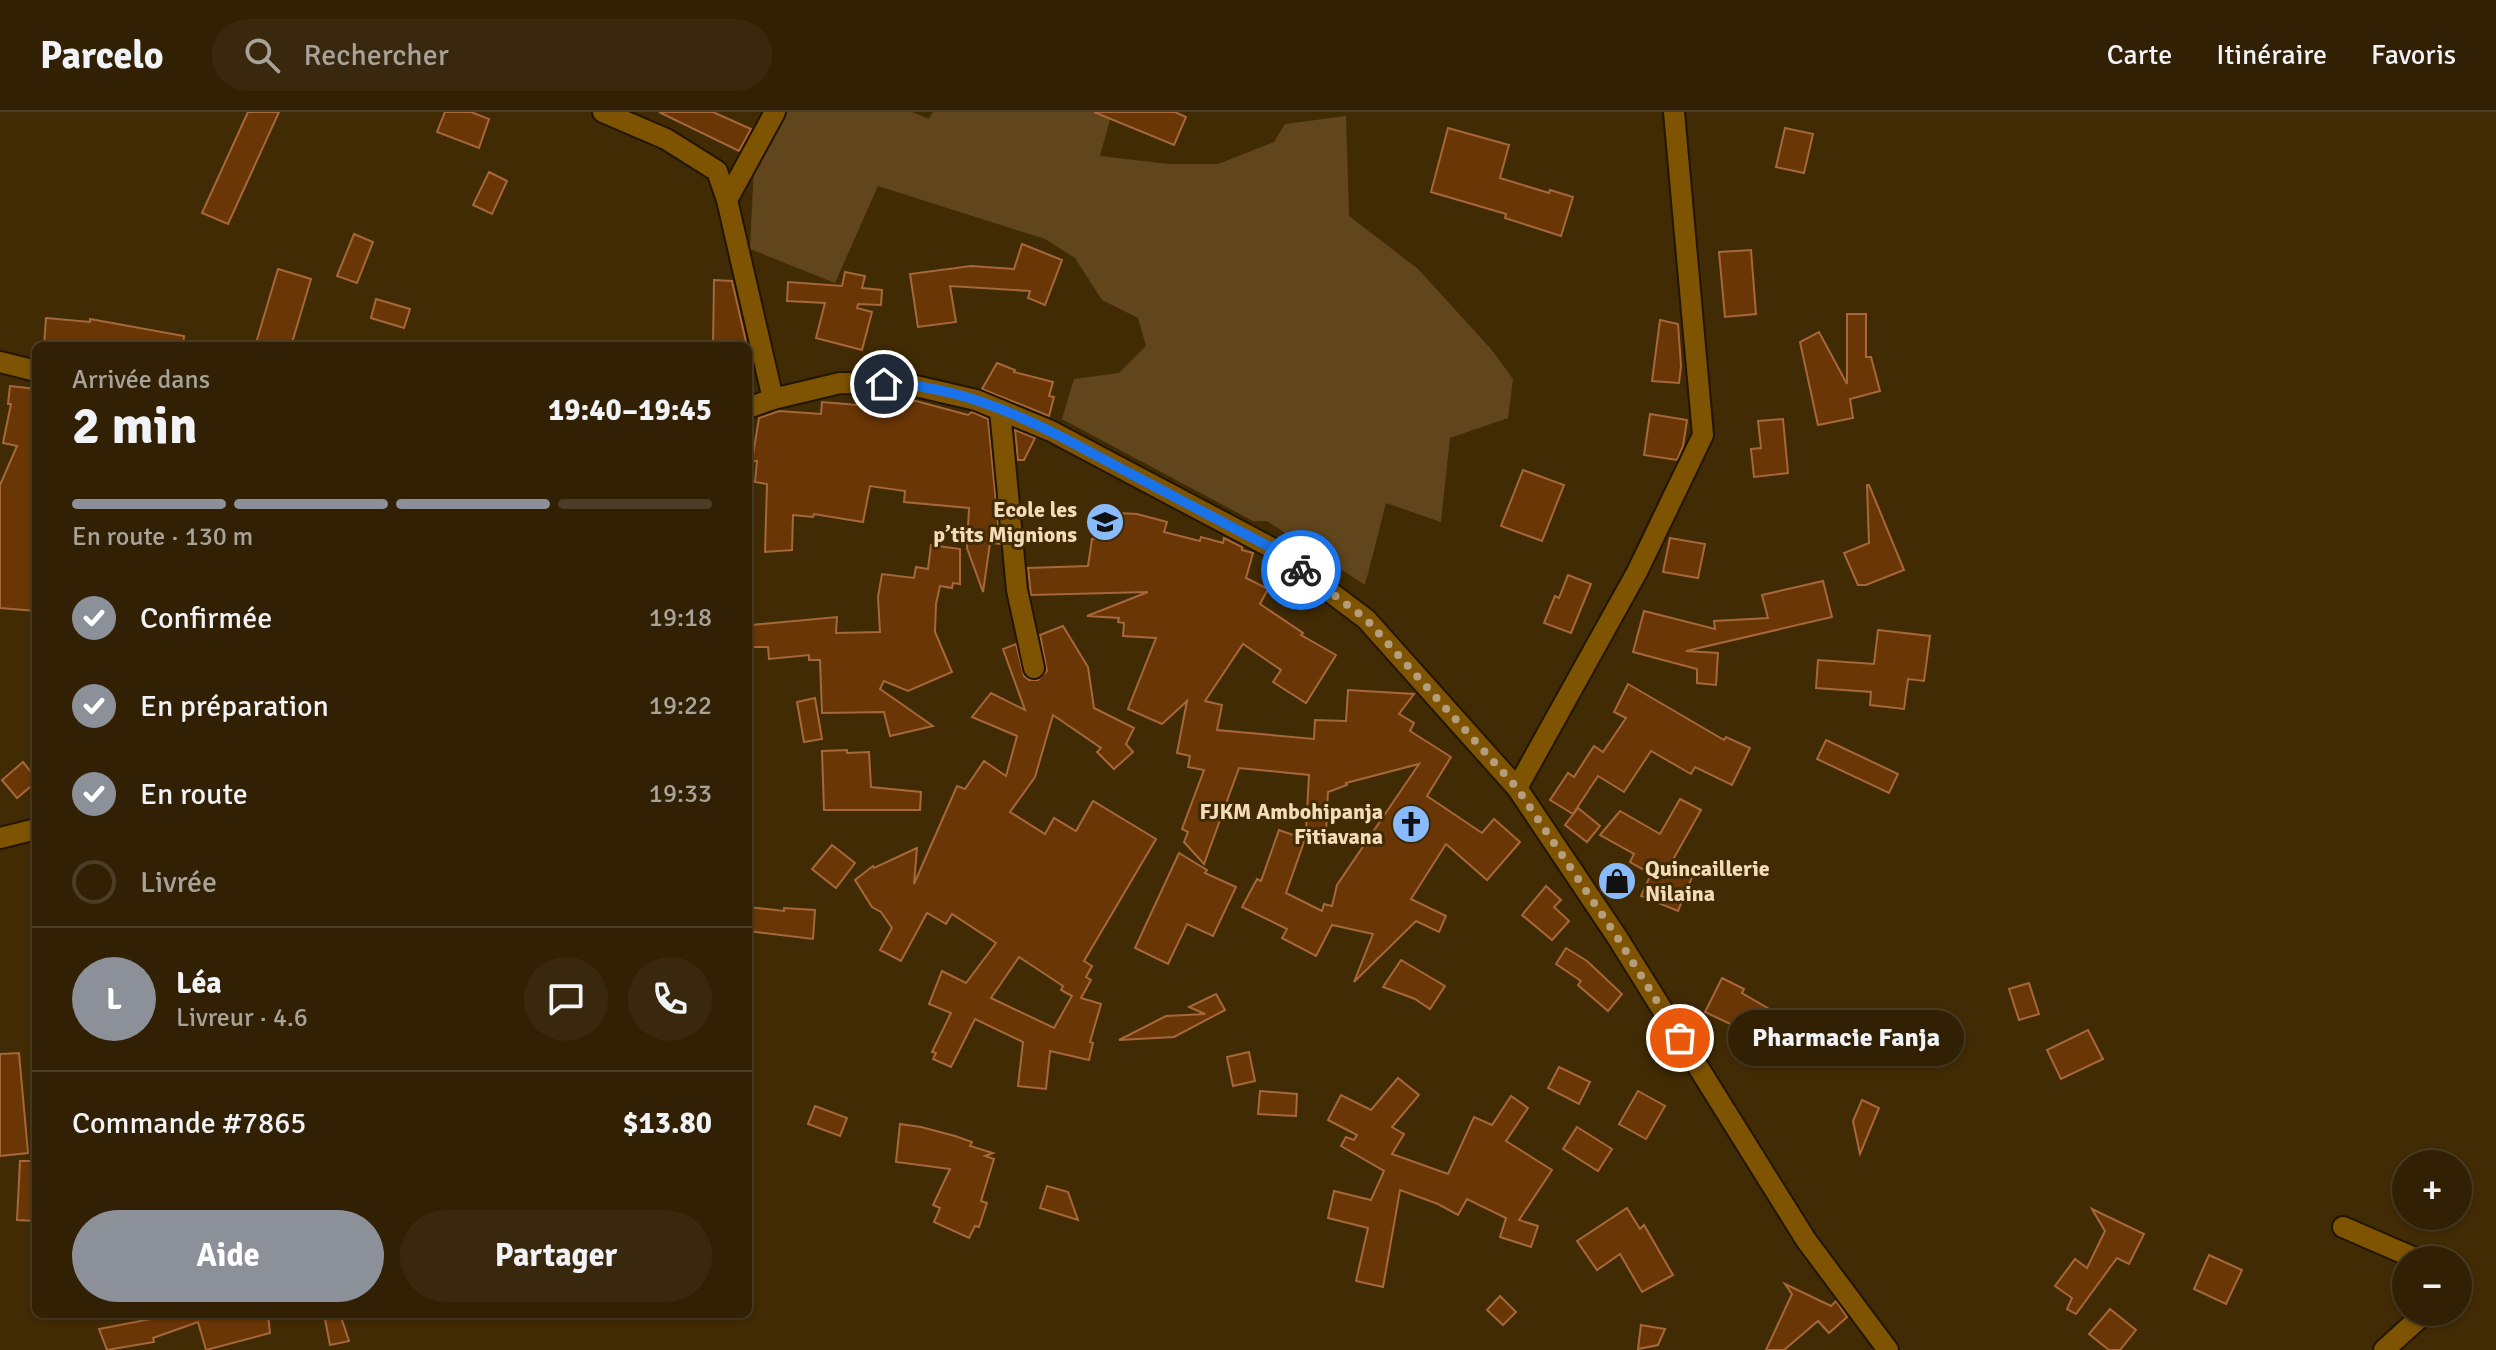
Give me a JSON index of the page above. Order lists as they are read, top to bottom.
{
  "places": {
    "school or university": ["Ecole les p’tits Mignions"],
    "church": ["FJKM Ambohipanja Fitiavana"],
    "shop": ["Quincaillerie Nilaina"],
    "other": ["Pharmacie Fanja"]
  },
  "page": {
    "header": "Parcelo",
    "search": "Rechercher",
    "nav": ["Carte", "Itinéraire", "Favoris"],
    "heading": ["2 min", "Arrivée dans", "19:40–19:45"],
    "panel": [
      "Léa",
      "Livreur · 4.6",
      "Commande #7865",
      "$13.80"
    ],
    "bar": "En route · 130 m",
    "list": [
      ["Confirmée", "19:18"],
      ["En préparation", "19:22"],
      ["En route", "19:33"],
      "Livrée"
    ],
    "round": "L",
    "bubble": "Pharmacie Fanja",
    "map_buttons": ["+", "−"],
    "buttons": ["Aide", "Partager"]
  }
}
